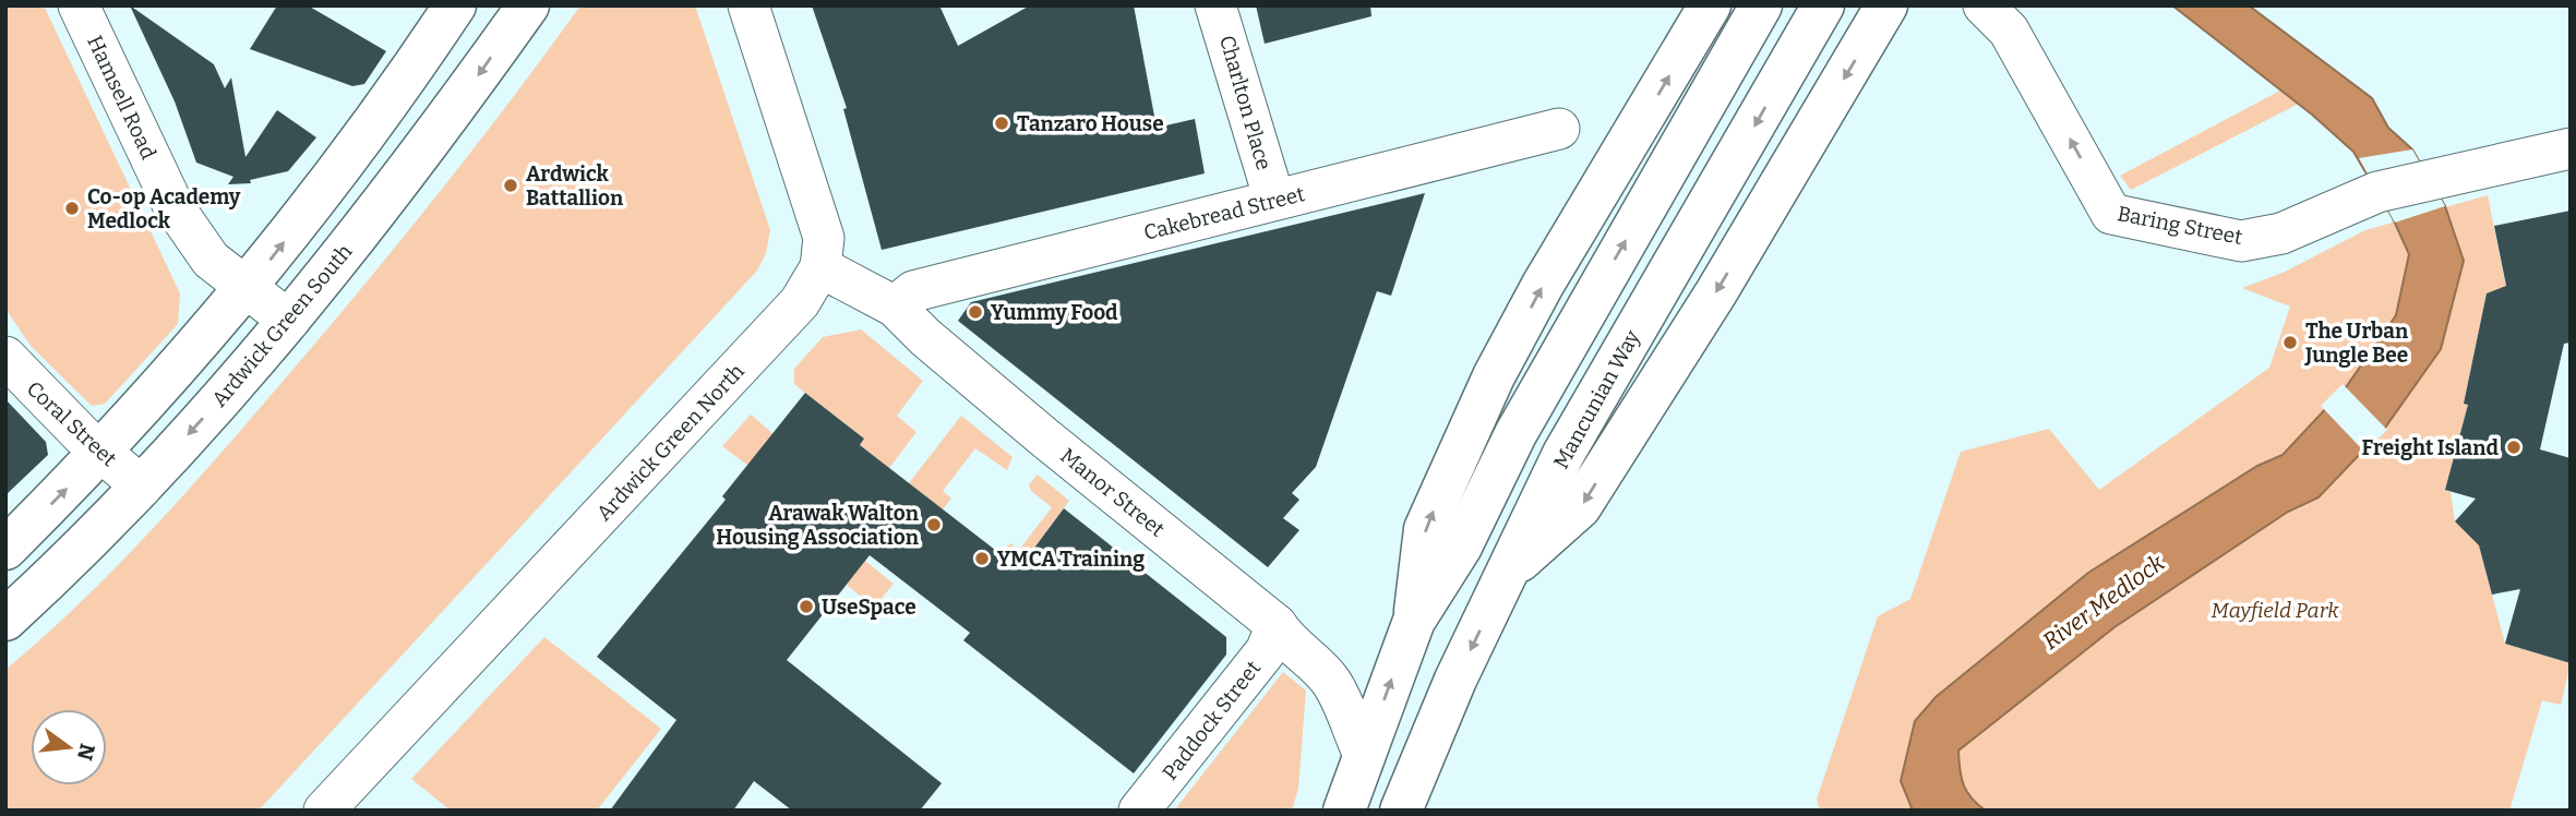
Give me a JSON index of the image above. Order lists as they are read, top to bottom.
{
  "streets": {
    "highway": ["Ardwick Green South", "Mancunian Way"],
    "street": [
      "Hamsell Road",
      "Charlton Place",
      "Cakebread Street",
      "Baring Street",
      "Coral Street",
      "Ardwick Green North",
      "Manor Street",
      "Paddock Street"
    ]
  },
  "crossings": [
    ["Hamsell Road", "Ardwick Green South"],
    ["Charlton Place", "Cakebread Street"],
    ["Cakebread Street", "Manor Street"],
    ["Ardwick Green South", "Coral Street"],
    ["Ardwick Green North", "Manor Street"],
    ["Manor Street", "Paddock Street"]
  ],
  "one_way": ["Baring Street"],
  "water": ["River Medlock"],
  "parks": ["Mayfield Park"],
  "places": [
    "Tanzaro House",
    "Ardwick Battallion",
    "Co-op Academy Medlock",
    "Yummy Food",
    "The Urban Jungle Bee",
    "Freight Island",
    "Arawak Walton Housing Association",
    "YMCA Training",
    "UseSpace"
  ],
  "north": "right"
}
